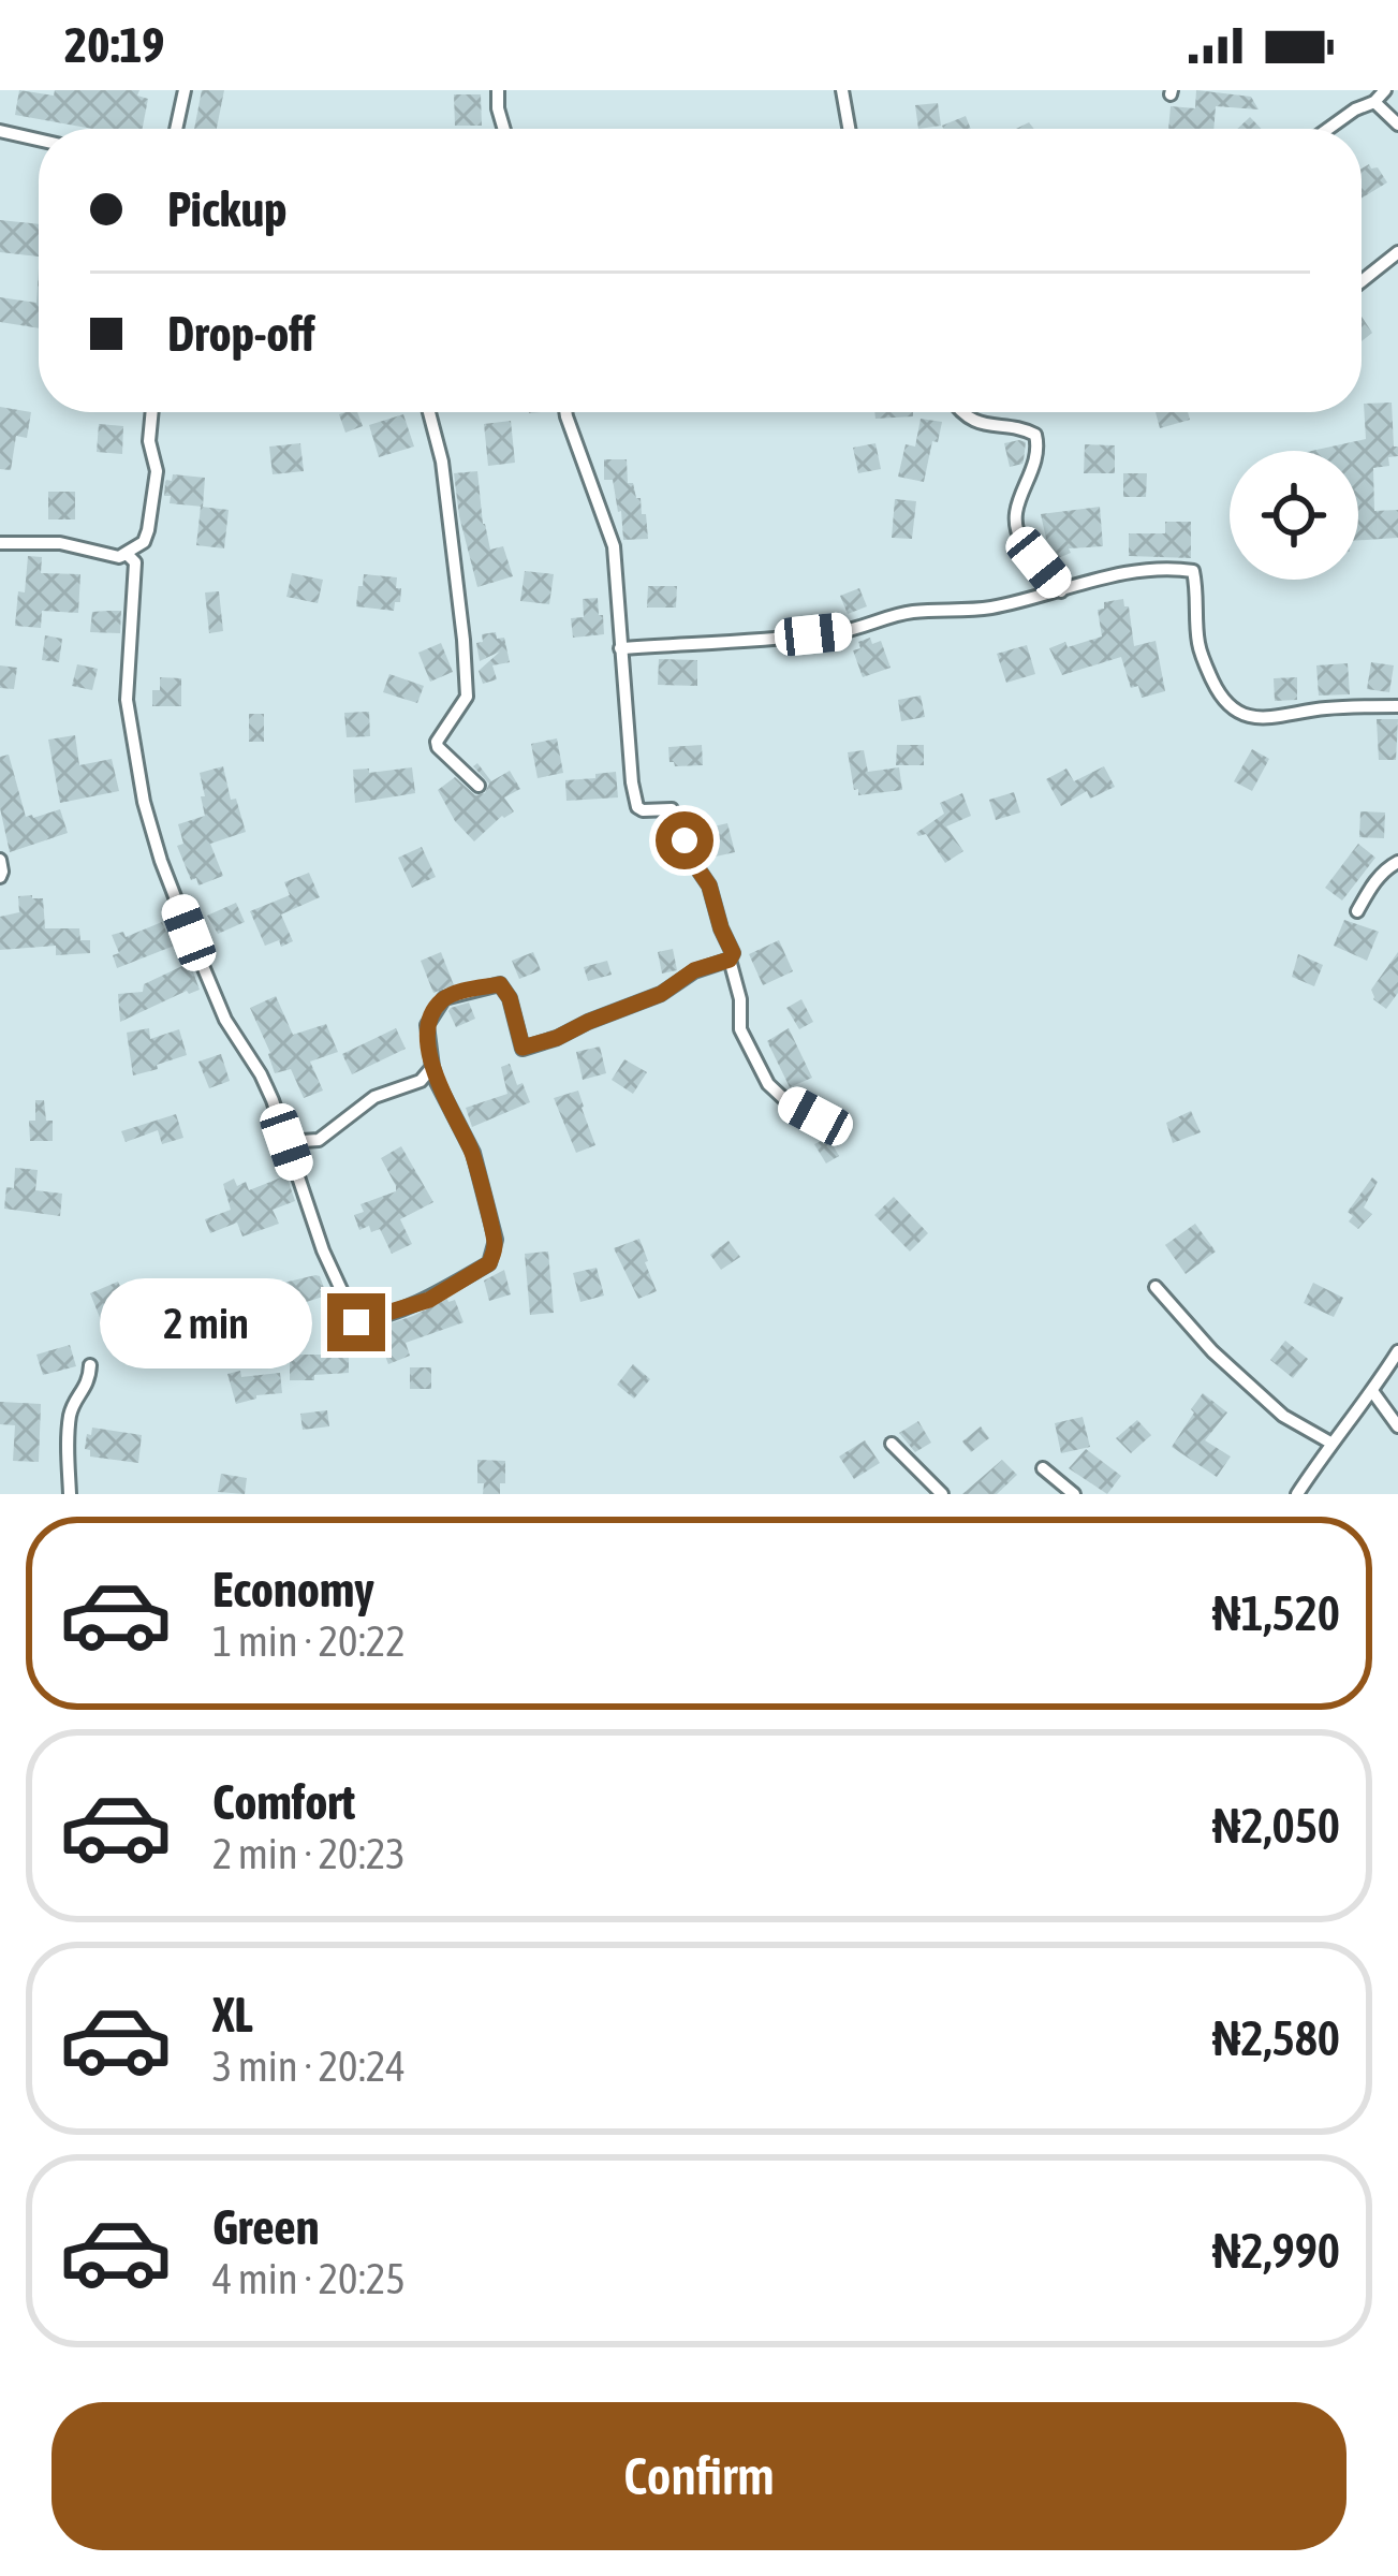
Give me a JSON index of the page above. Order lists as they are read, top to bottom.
{
  "page": {
    "status": "20:19",
    "banner": ["Pickup", "Drop-off"],
    "bubble": "2 min",
    "list": [
      {
        "name": "Economy",
        "note": "1 min · 20:22",
        "value": "₦1,520"
      },
      {
        "name": "Comfort",
        "note": "2 min · 20:23",
        "value": "₦2,050"
      },
      {
        "name": "XL",
        "note": "3 min · 20:24",
        "value": "₦2,580"
      },
      {
        "name": "Green",
        "note": "4 min · 20:25",
        "value": "₦2,990"
      }
    ],
    "buttons": "Confirm"
  }
}
